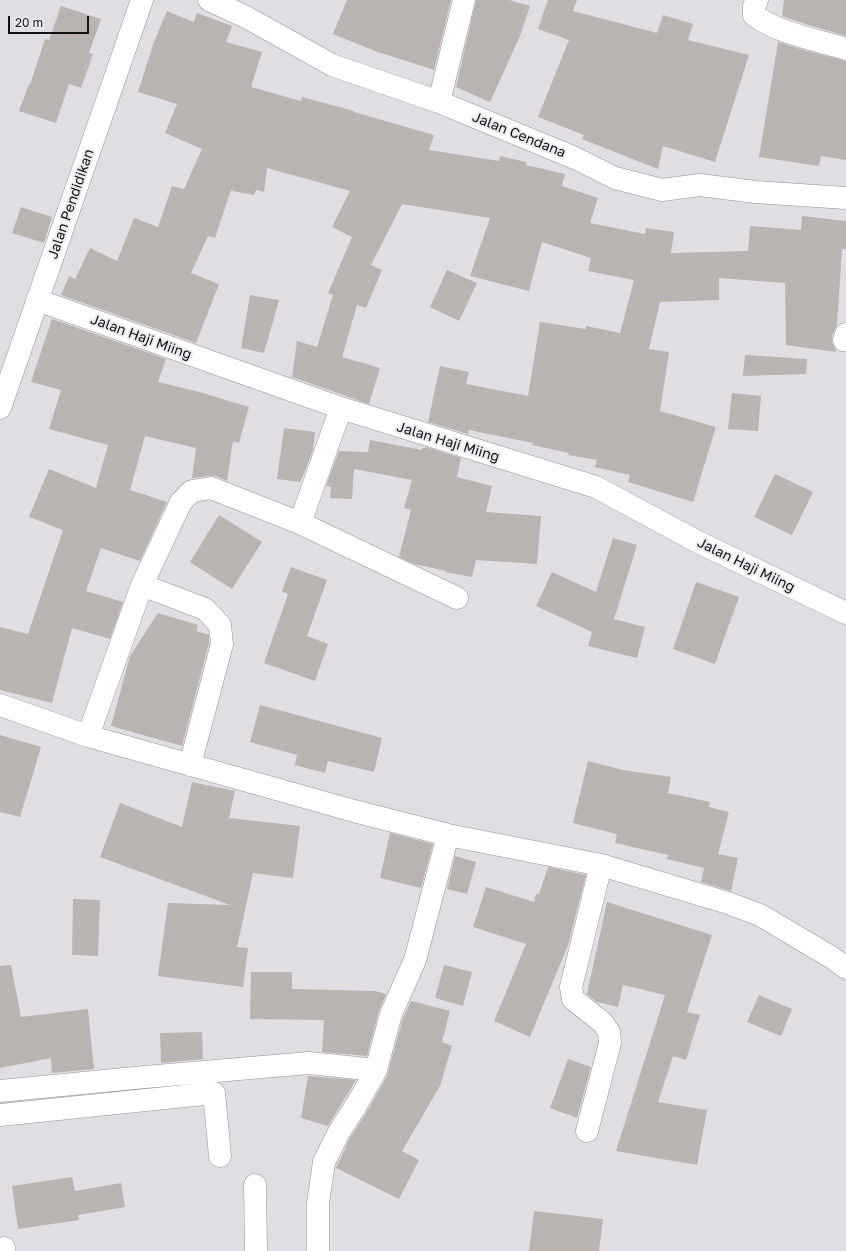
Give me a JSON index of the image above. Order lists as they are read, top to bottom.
{
  "streets": {
    "street": ["Jalan Cendana", "Jalan Pendidikan", "Jalan Haji Miing"]
  },
  "crossings": [
    ["Jalan Pendidikan", "Jalan Haji Miing"]
  ],
  "scale_bar": "20 m"
}
